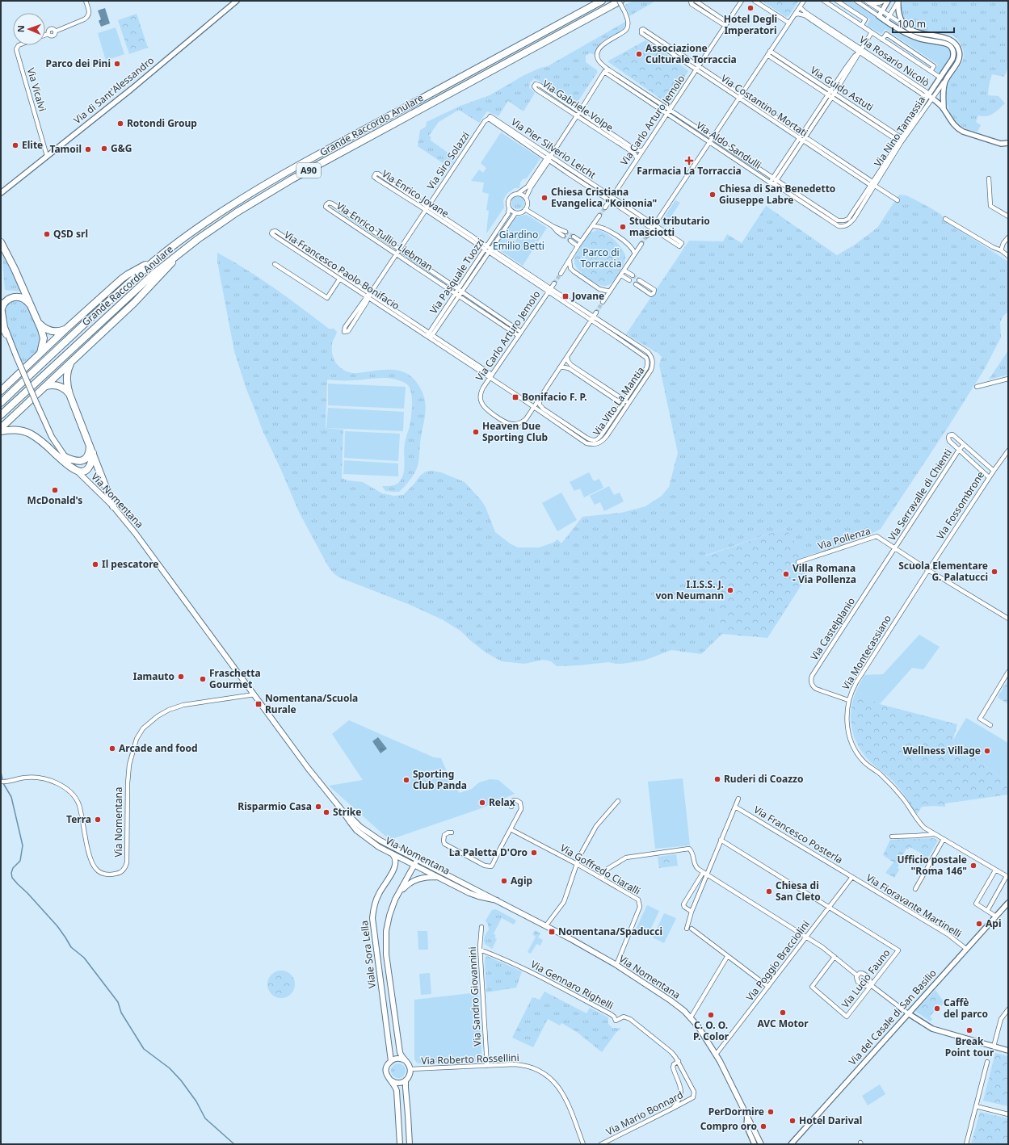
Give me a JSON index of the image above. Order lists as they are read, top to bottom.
{
  "streets": {
    "highway": ["Grande Raccordo Anulare", "A90"],
    "main road": ["Via Nomentana", "Viale Sora Lella"],
    "street": [
      "Via Rosario Nicolò",
      "Via Guido Astuti",
      "Via Vicalvi",
      "Via di Sant'Alessandro",
      "Via Gabriele Volpe",
      "Via Costantino Mortati",
      "Via Carlo Arturo Jemolo",
      "Via Nino Tamassia",
      "Via Aldo Sandulli",
      "Via Pier Silverio Leicht",
      "Via Siro Solazzi",
      "Via Enrico Jovane",
      "Via Enrico Tullio Liebman",
      "Via Francesco Paolo Bonifacio",
      "Via Pasquale Tuozzi",
      "Via Vito La Mantia",
      "Via Serravalle di Chienti",
      "Via Fossombrone",
      "Via Pollenza",
      "Via Castelplanio",
      "Via Montecassiano",
      "Via Francesco Posterla",
      "Via Goffredo Ciaralli",
      "Via Fioravante Martinelli",
      "Via Poggio Bracciolini",
      "Via Lucio Fauno",
      "Via Gennaro Righelli",
      "Via Sandro Giovannini",
      "Via del Casale di San Basilio",
      "Via Roberto Rossellini",
      "Via Mario Bonnard"
    ]
  },
  "crossings": [
    ["Via Rosario Nicolò", "Via Nino Tamassia"],
    ["Via Guido Astuti", "Via Nino Tamassia"],
    ["Via Vicalvi", "Via di Sant'Alessandro"],
    ["Via Gabriele Volpe", "Via Carlo Arturo Jemolo"],
    ["Via Costantino Mortati", "Via Carlo Arturo Jemolo"],
    ["Via Costantino Mortati", "Via Nino Tamassia"],
    ["Via Carlo Arturo Jemolo", "Via Aldo Sandulli"],
    ["Via Carlo Arturo Jemolo", "Via Pier Silverio Leicht"],
    ["Via Carlo Arturo Jemolo", "Via Enrico Jovane"],
    ["Via Carlo Arturo Jemolo", "Via Enrico Tullio Liebman"],
    ["Via Carlo Arturo Jemolo", "Via Francesco Paolo Bonifacio"],
    ["Via Carlo Arturo Jemolo", "Via Vito La Mantia"],
    ["Via Nino Tamassia", "Via Aldo Sandulli"],
    ["Via Pier Silverio Leicht", "Via Siro Solazzi"],
    ["Via Siro Solazzi", "Via Enrico Jovane"],
    ["Via Siro Solazzi", "Via Enrico Tullio Liebman"],
    ["Via Siro Solazzi", "Via Francesco Paolo Bonifacio"],
    ["Via Enrico Jovane", "Via Pasquale Tuozzi"],
    ["Via Enrico Jovane", "Via Vito La Mantia"],
    ["Via Enrico Tullio Liebman", "Via Pasquale Tuozzi"],
    ["Via Francesco Paolo Bonifacio", "Via Pasquale Tuozzi"],
    ["Via Francesco Paolo Bonifacio", "Via Vito La Mantia"],
    ["Via Serravalle di Chienti", "Via Pollenza"],
    ["Via Serravalle di Chienti", "Via Castelplanio"],
    ["Via Nomentana", "Via Goffredo Ciaralli"],
    ["Via Nomentana", "Viale Sora Lella"],
    ["Via Nomentana", "Via Poggio Bracciolini"],
    ["Via Fossombrone", "Via Pollenza"],
    ["Via Fossombrone", "Via Montecassiano"],
    ["Via Pollenza", "Via Castelplanio"],
    ["Via Pollenza", "Via Montecassiano"],
    ["Via Castelplanio", "Via Montecassiano"],
    ["Via Francesco Posterla", "Via Fioravante Martinelli"],
    ["Via Francesco Posterla", "Via Poggio Bracciolini"],
    ["Via Fioravante Martinelli", "Via Poggio Bracciolini"],
    ["Via Fioravante Martinelli", "Via del Casale di San Basilio"],
    ["Viale Sora Lella", "Via Roberto Rossellini"],
    ["Via Poggio Bracciolini", "Via Lucio Fauno"],
    ["Via Gennaro Righelli", "Via Sandro Giovannini"],
    ["Via Gennaro Righelli", "Via Mario Bonnard"],
    ["Via Sandro Giovannini", "Via Roberto Rossellini"]
  ],
  "parks": ["Giardino Emilio Betti", "Parco di Torraccia"],
  "places": {
    "other": [
      "Hotel Degli Imperatori",
      "Associazione Culturale Torraccia",
      "Parco dei Pini",
      "Rotondi Group",
      "Elite",
      "G&G",
      "Tamoil",
      "Chiesa di San Benedetto Giuseppe Labre",
      "Chiesa Cristiana Evangelica \"Koinonia\"",
      "Studio tributario masciotti",
      "QSD srl",
      "Heaven Due Sporting Club",
      "McDonald's",
      "Il pescatore",
      "Scuola Elementare G. Palatucci",
      "Villa Romana - Via Pollenza",
      "I.I.S.S. J. von Neumann",
      "Iamauto",
      "Fraschetta Gourmet",
      "Arcade and food",
      "Wellness Village",
      "Ruderi di Coazzo",
      "Sporting Club Panda",
      "Relax",
      "Risparmio Casa",
      "Strike",
      "Terra",
      "La Paletta D'Oro",
      "Ufficio postale \"Roma 146\"",
      "Agip",
      "Chiesa di San Cleto",
      "Api",
      "Caffè del parco",
      "AVC Motor",
      "C. O. O. P. Color",
      "Break Point tour",
      "PerDormire",
      "Hotel Darival",
      "Compro oro"
    ],
    "health": ["Farmacia La Torraccia"],
    "transit": [
      "Jovane",
      "Bonifacio F. P.",
      "Nomentana/Scuola Rurale",
      "Nomentana/Spaducci"
    ]
  },
  "scale_bar": "100 m",
  "north": "left"
}
